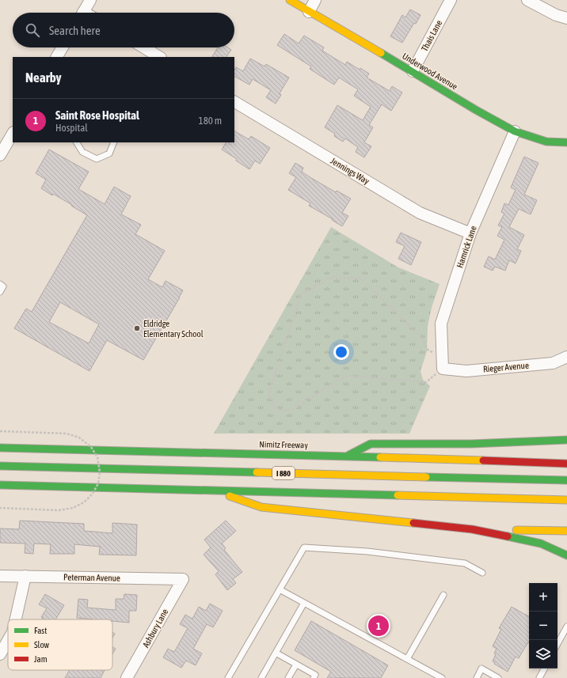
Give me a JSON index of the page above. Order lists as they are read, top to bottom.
{
  "streets": {
    "main road": ["Underwood Avenue", "Nimitz Freeway", "I 880"],
    "street": [
      "Thais Lane",
      "Jennings Way",
      "Hamrick Lane",
      "Rieger Avenue",
      "Peterman Avenue",
      "Ashbury Lane"
    ]
  },
  "crossings": [
    ["Thais Lane", "Underwood Avenue"],
    ["Underwood Avenue", "Hamrick Lane"],
    ["Jennings Way", "Hamrick Lane"],
    ["Hamrick Lane", "Rieger Avenue"],
    ["Peterman Avenue", "Ashbury Lane"]
  ],
  "places": ["Eldridge Elementary School"],
  "legend": ["Fast", "Slow", "Jam"],
  "page": {
    "search": "Search here",
    "heading": "Nearby",
    "list": [
      {
        "mark": "1",
        "name": "Saint Rose Hospital",
        "note": "Hospital",
        "value": "180 m"
      }
    ],
    "map_buttons": ["+", "−"],
    "pins": "1"
  }
}
